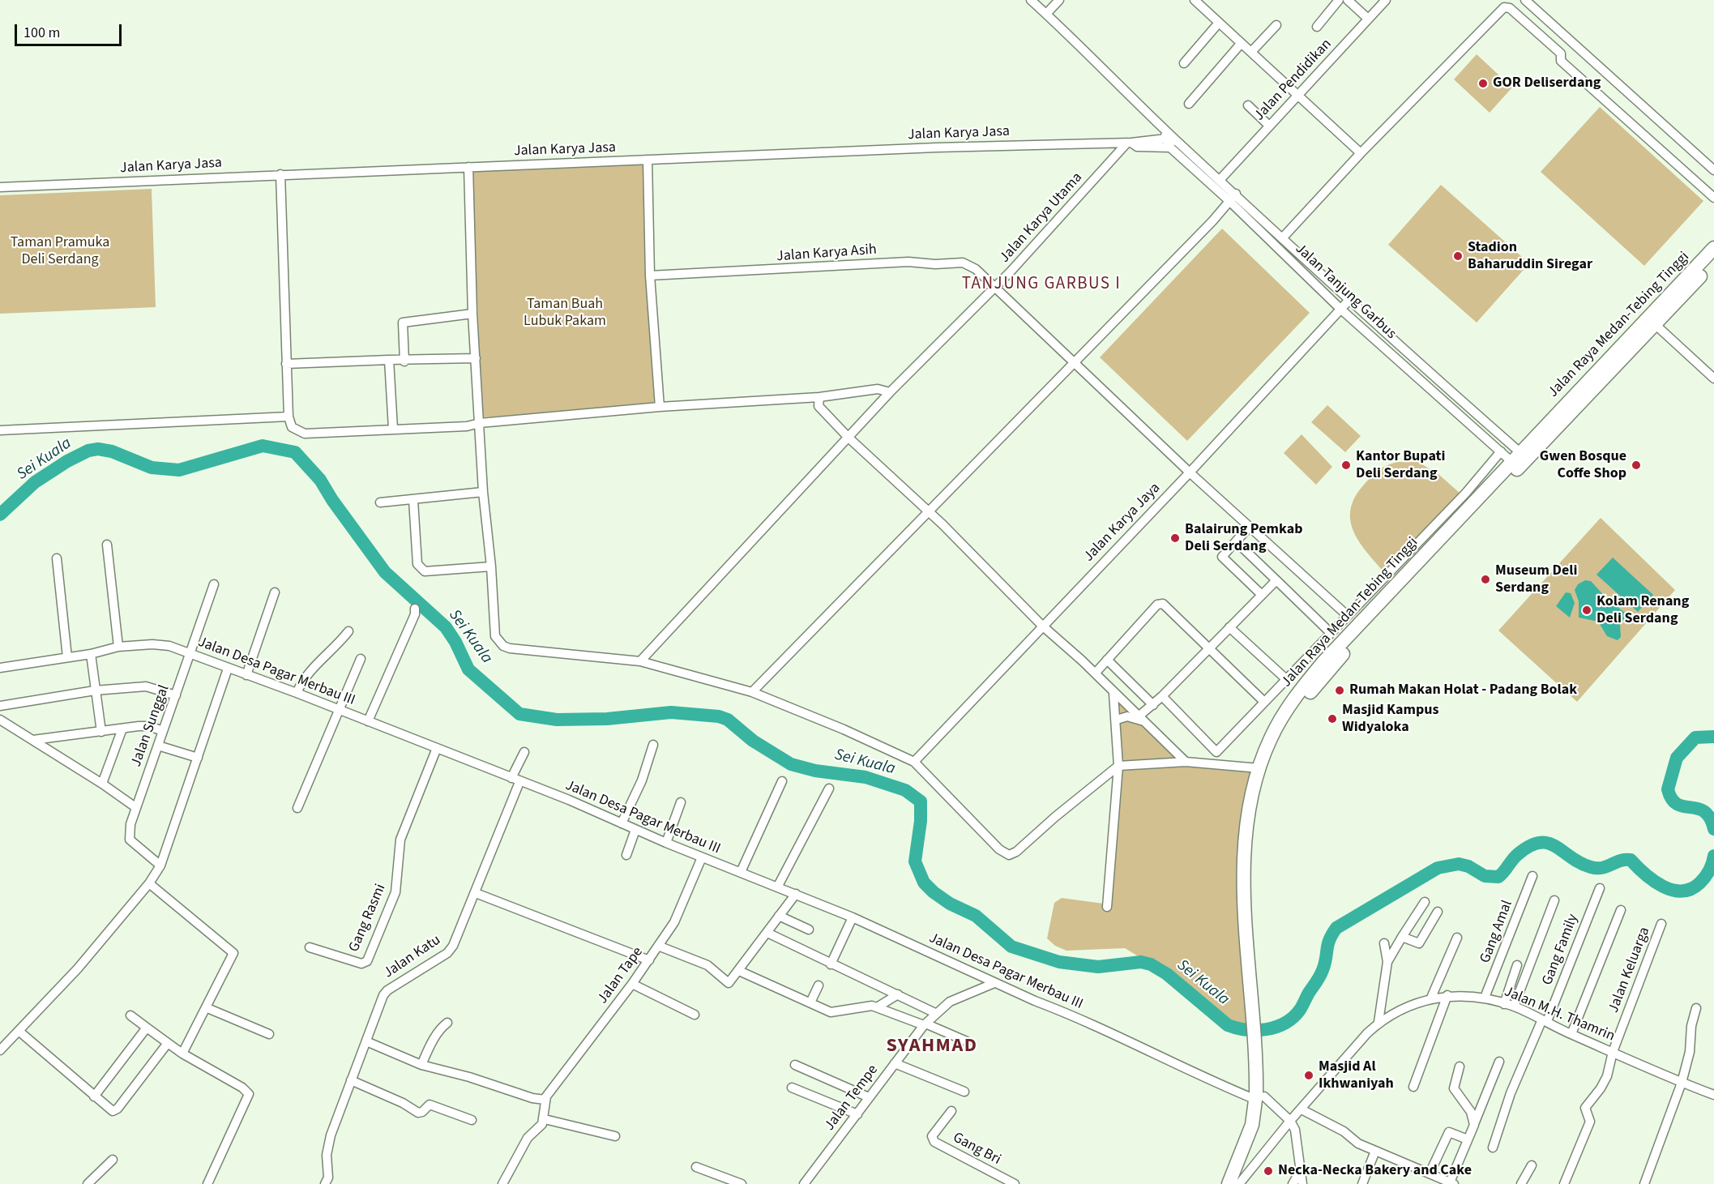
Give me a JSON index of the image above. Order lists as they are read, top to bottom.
{
  "streets": {
    "highway": ["Jalan Raya Medan-Tebing Tinggi"],
    "street": [
      "Jalan Pendidikan",
      "Jalan Karya Jasa",
      "Jalan Karya Utama",
      "Jalan Karya Asih",
      "Jalan Tanjung Garbus",
      "Jalan Karya Jaya",
      "Jalan Desa Pagar Merbau III",
      "Jalan Sunggal",
      "Gang Rasmi",
      "Gang Amal",
      "Gang Family",
      "Jalan Katu",
      "Jalan Keluarga",
      "Jalan Tape",
      "Jalan M.H. Thamrin",
      "Jalan Tempe",
      "Gang Bri"
    ]
  },
  "crossings": [
    ["Jalan Pendidikan", "Jalan Tanjung Garbus"],
    ["Jalan Karya Jasa", "Jalan Karya Utama"],
    ["Jalan Karya Jasa", "Jalan Tanjung Garbus"],
    ["Jalan Karya Utama", "Jalan Karya Asih"],
    ["Jalan Karya Asih", "Jalan Karya Jaya"],
    ["Jalan Tanjung Garbus", "Jalan Raya Medan-Tebing Tinggi"],
    ["Jalan Tanjung Garbus", "Jalan Karya Jaya"],
    ["Jalan Raya Medan-Tebing Tinggi", "Jalan Desa Pagar Merbau III"],
    ["Jalan Raya Medan-Tebing Tinggi", "Jalan M.H. Thamrin"],
    ["Jalan Desa Pagar Merbau III", "Jalan Sunggal"],
    ["Jalan Desa Pagar Merbau III", "Gang Rasmi"],
    ["Jalan Desa Pagar Merbau III", "Jalan Katu"],
    ["Jalan Desa Pagar Merbau III", "Jalan Tape"],
    ["Jalan Desa Pagar Merbau III", "Jalan Tempe"],
    ["Gang Amal", "Jalan M.H. Thamrin"],
    ["Gang Family", "Jalan M.H. Thamrin"],
    ["Jalan Keluarga", "Jalan M.H. Thamrin"]
  ],
  "districts": ["TANJUNG GARBUS I", "SYAHMAD"],
  "water": ["Sei Kuala"],
  "parks": ["Taman Pramuka Deli Serdang", "Taman Buah Lubuk Pakam"],
  "places": [
    "GOR Deliserdang",
    "Stadion Baharuddin Siregar",
    "Kantor Bupati Deli Serdang",
    "Gwen Bosque Coffe Shop",
    "Balairung Pemkab Deli Serdang",
    "Museum Deli Serdang",
    "Kolam Renang Deli Serdang",
    "Rumah Makan Holat - Padang Bolak",
    "Masjid Kampus Widyaloka",
    "Masjid Al Ikhwaniyah",
    "Necka-Necka Bakery and Cake"
  ],
  "scale_bar": "100 m"
}
